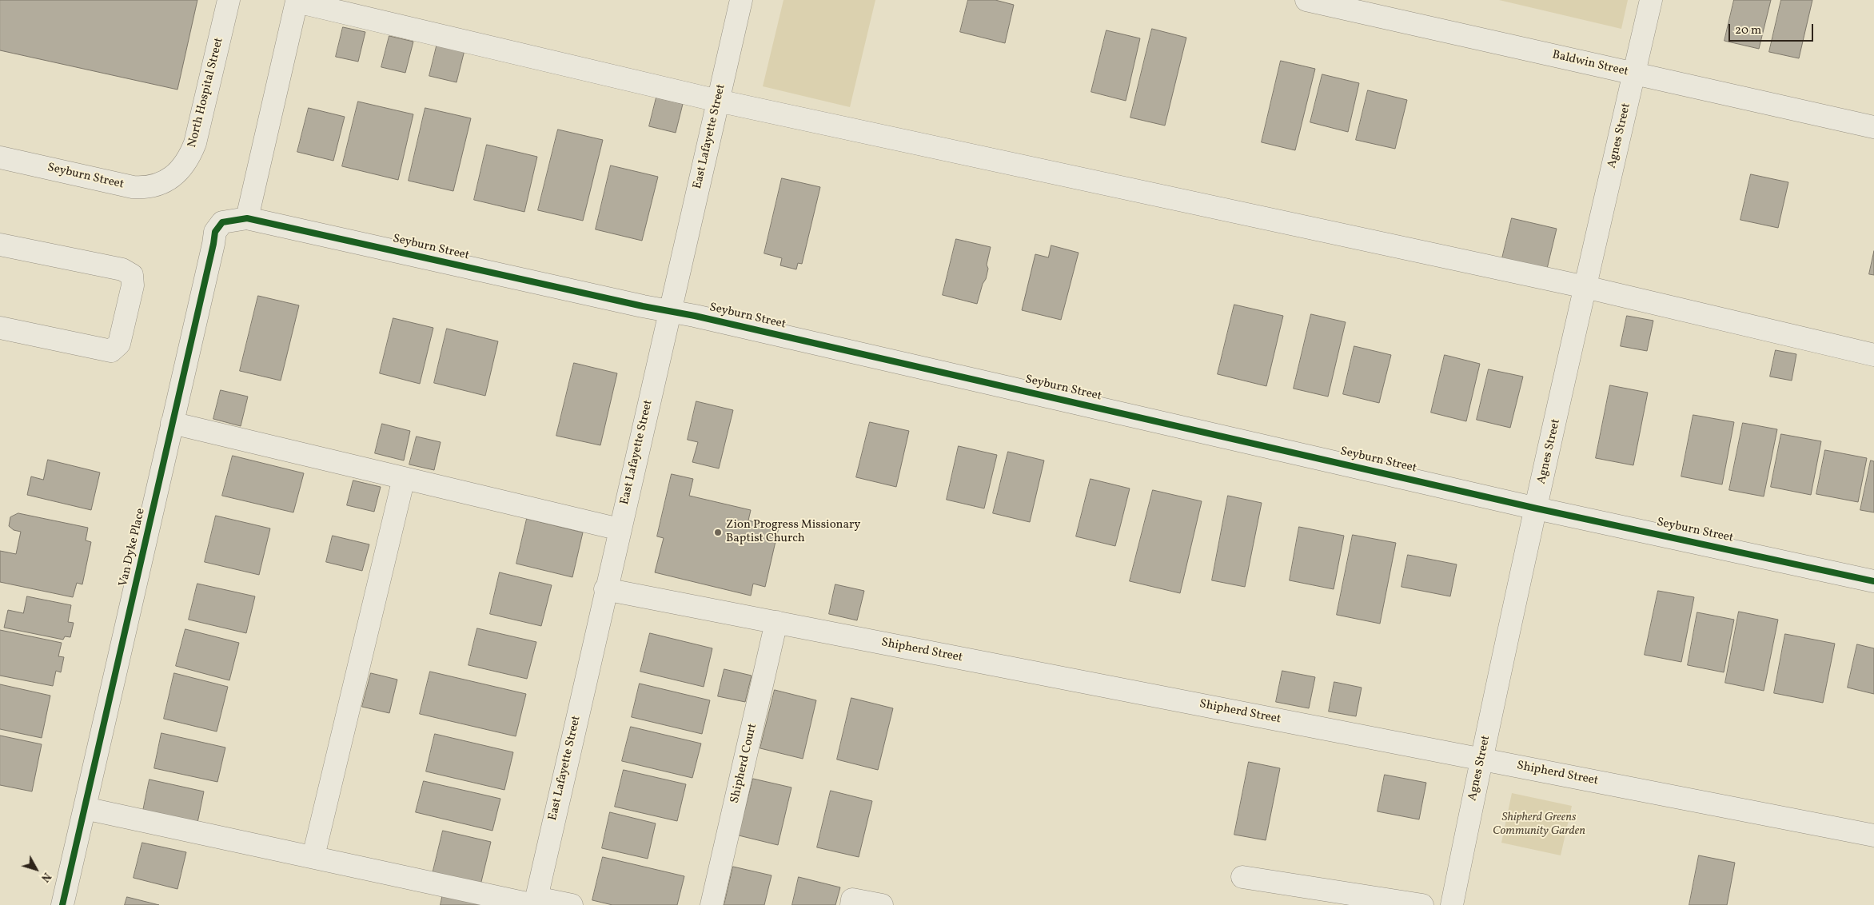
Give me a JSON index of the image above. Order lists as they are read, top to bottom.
{
  "streets": {
    "street": [
      "Baldwin Street",
      "North Hospital Street",
      "Agnes Street",
      "East Lafayette Street",
      "Seyburn Street",
      "Van Dyke Place",
      "Shipherd Street",
      "Shipherd Court"
    ]
  },
  "crossings": [
    ["Baldwin Street", "Agnes Street"],
    ["North Hospital Street", "Seyburn Street"],
    ["Agnes Street", "Seyburn Street"],
    ["Agnes Street", "Shipherd Street"],
    ["East Lafayette Street", "Seyburn Street"],
    ["East Lafayette Street", "Shipherd Street"],
    ["Seyburn Street", "Van Dyke Place"],
    ["Shipherd Street", "Shipherd Court"]
  ],
  "parks": ["Shipherd Greens Community Garden"],
  "places": ["Zion Progress Missionary Baptist Church"],
  "scale_bar": "20 m",
  "north": "bottom right"
}
